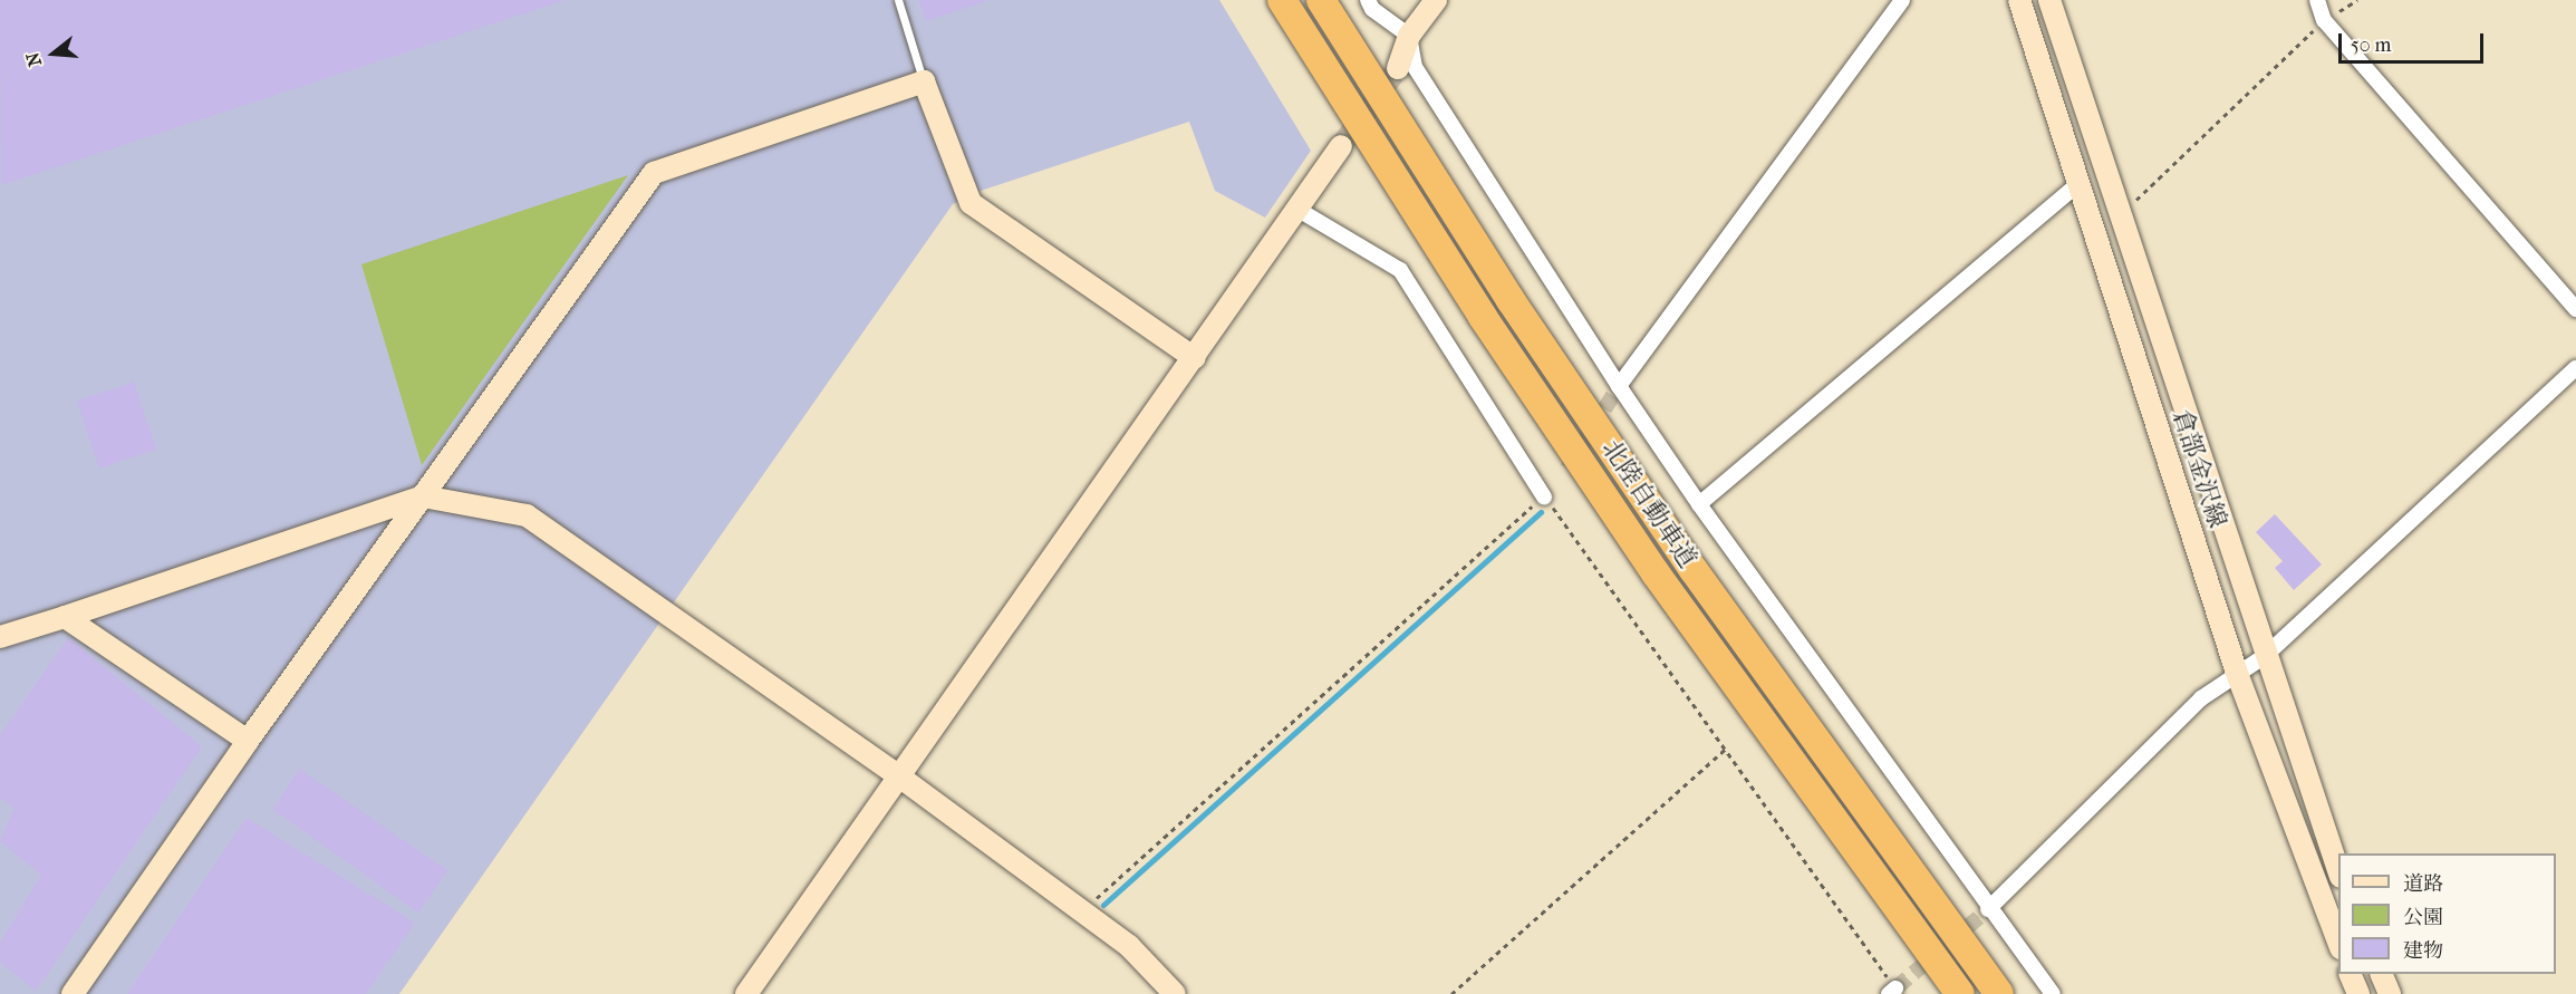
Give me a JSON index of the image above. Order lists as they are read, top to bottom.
{
  "streets": {
    "highway": ["北陸自動車道"],
    "street": ["倉部金沢線"]
  },
  "legend": ["道路", "公園", "建物"],
  "scale_bar": "50 m",
  "north": "left"
}
